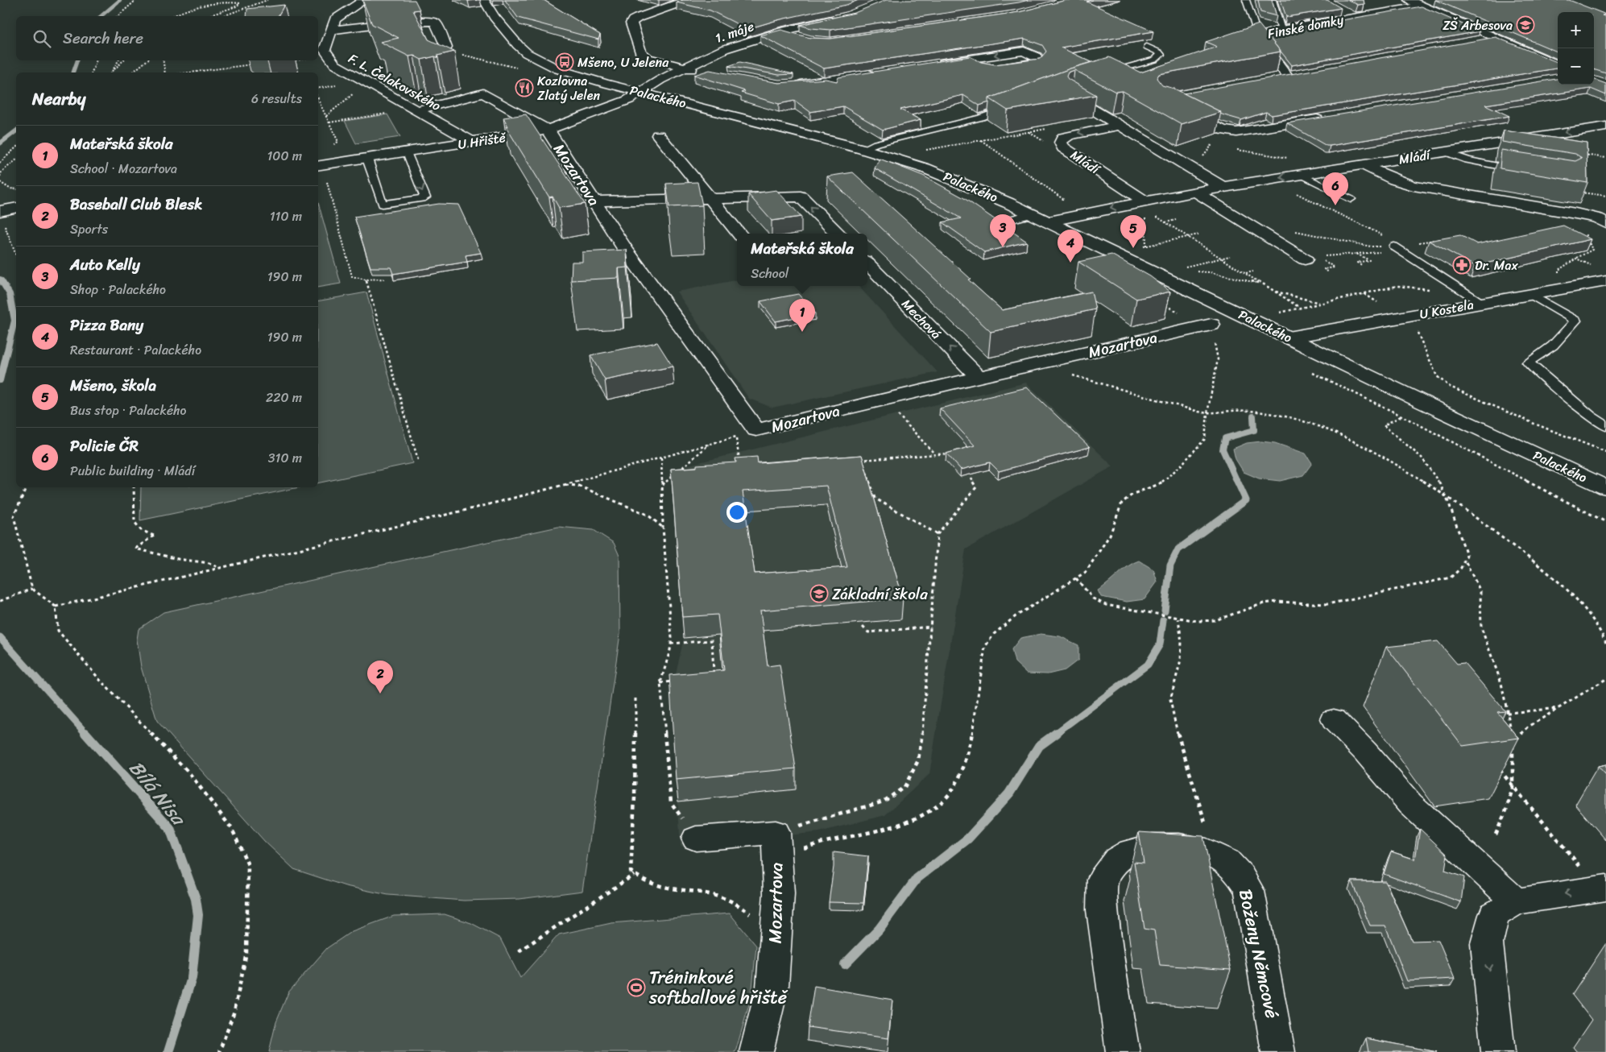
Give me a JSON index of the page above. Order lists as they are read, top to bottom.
{
  "streets": {
    "street": [
      "Finské domky",
      "1. máje",
      "F. L. Čelakovského",
      "Palackého",
      "U Hřiště",
      "Mládí",
      "Mozartova",
      "U Kostela",
      "Mechová",
      "Boženy Němcové"
    ]
  },
  "crossings": [
    ["1. máje", "Palackého"],
    ["1. máje", "U Hřiště"],
    ["F. L. Čelakovského", "U Hřiště"],
    ["Palackého", "U Hřiště"],
    ["Palackého", "Mládí"],
    ["Palackého", "U Kostela"],
    ["U Hřiště", "Mozartova"],
    ["Mozartova", "Mechová"]
  ],
  "one_way": ["Mechová"],
  "water": ["Bílá Nisa"],
  "places": {
    "school or university": ["ZŠ Arbesova", "Základní škola"],
    "bus stop": ["Mšeno, U Jelena"],
    "restaurant": ["Kozlovna Zlatý Jelen"],
    "pharmacy": ["Dr. Max"],
    "sports": ["Tréninkové softballové hřiště"]
  },
  "page": {
    "map_buttons": ["+", "−"],
    "search": "Search here",
    "heading": ["Nearby", "6 results"],
    "list": [
      {
        "mark": "1",
        "name": "Mateřská škola",
        "note": "School · Mozartova",
        "value": "100 m"
      },
      {
        "mark": "2",
        "name": "Baseball Club Blesk",
        "note": "Sports",
        "value": "110 m"
      },
      {
        "mark": "3",
        "name": "Auto Kelly",
        "note": "Shop · Palackého",
        "value": "190 m"
      },
      {
        "mark": "4",
        "name": "Pizza Bany",
        "note": "Restaurant · Palackého",
        "value": "190 m"
      },
      {
        "mark": "5",
        "name": "Mšeno, škola",
        "note": "Bus stop · Palackého",
        "value": "220 m"
      },
      {
        "mark": "6",
        "name": "Policie ČR",
        "note": "Public building · Mládí",
        "value": "310 m"
      }
    ],
    "pins": [
      "6",
      "3",
      "5",
      "4",
      "1",
      "2"
    ],
    "popup": ["Mateřská škola", "School"]
  }
}
